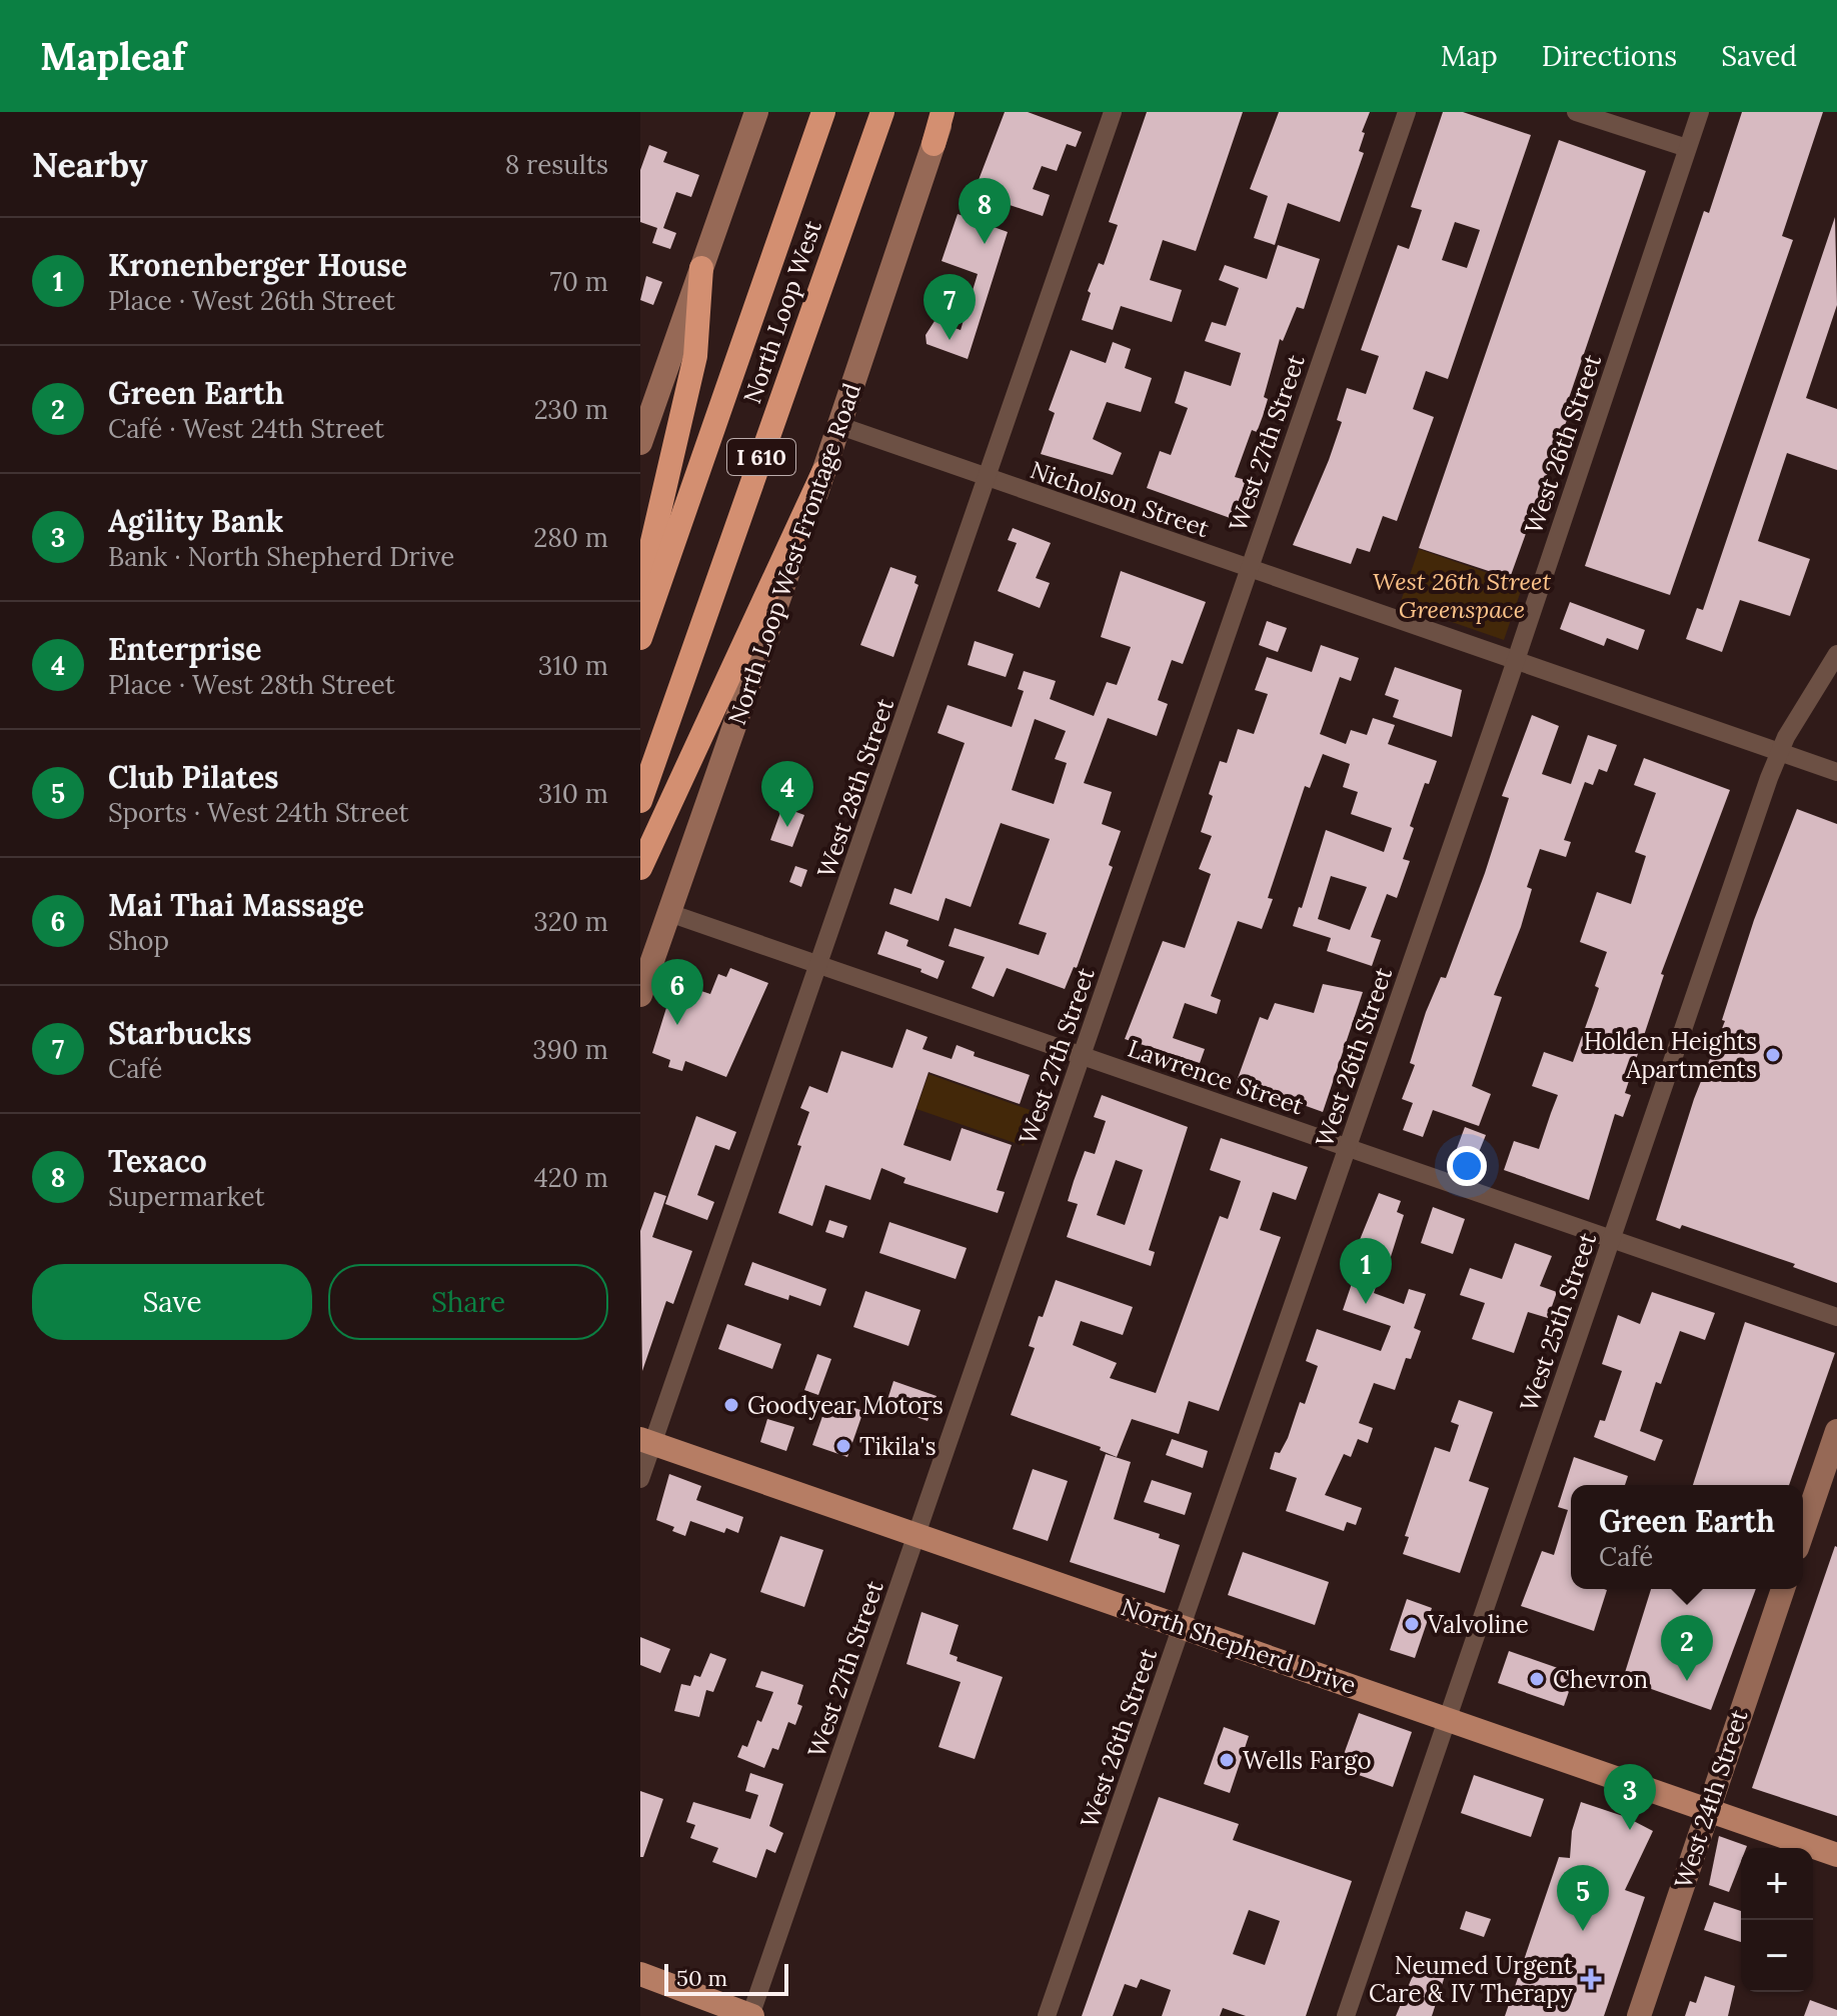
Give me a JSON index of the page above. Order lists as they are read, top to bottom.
{
  "streets": {
    "highway": ["North Loop West", "I 610"],
    "main road": ["North Loop West Frontage Road", "North Shepherd Drive", "West 24th Street"],
    "street": [
      "West 27th Street",
      "West 26th Street",
      "Nicholson Street",
      "West 28th Street",
      "Lawrence Street",
      "West 25th Street"
    ]
  },
  "crossings": [
    ["West 27th Street", "Nicholson Street"],
    ["West 27th Street", "Lawrence Street"],
    ["West 27th Street", "North Shepherd Drive"],
    ["West 26th Street", "Nicholson Street"],
    ["West 26th Street", "Lawrence Street"],
    ["West 26th Street", "North Shepherd Drive"],
    ["Nicholson Street", "North Loop West Frontage Road"],
    ["Nicholson Street", "West 28th Street"],
    ["Nicholson Street", "West 25th Street"],
    ["North Loop West Frontage Road", "Lawrence Street"],
    ["West 28th Street", "Lawrence Street"],
    ["West 28th Street", "North Shepherd Drive"],
    ["Lawrence Street", "West 25th Street"],
    ["West 25th Street", "North Shepherd Drive"],
    ["North Shepherd Drive", "West 24th Street"]
  ],
  "parks": ["West 26th Street Greenspace"],
  "places": {
    "other": [
      "Holden Heights Apartments",
      "Goodyear Motors",
      "Tikila's",
      "Valvoline",
      "Chevron",
      "Wells Fargo"
    ],
    "health": ["Neumed Urgent Care & IV Therapy"]
  },
  "scale_bar": "50 m",
  "page": {
    "header": "Mapleaf",
    "nav": ["Map", "Directions", "Saved"],
    "heading": ["Nearby", "8 results"],
    "pins": [
      "8",
      "7",
      "4",
      "6",
      "1",
      "2",
      "3",
      "5"
    ],
    "list": [
      {
        "mark": "1",
        "name": "Kronenberger House",
        "note": "Place · West 26th Street",
        "value": "70 m"
      },
      {
        "mark": "2",
        "name": "Green Earth",
        "note": "Café · West 24th Street",
        "value": "230 m"
      },
      {
        "mark": "3",
        "name": "Agility Bank",
        "note": "Bank · North Shepherd Drive",
        "value": "280 m"
      },
      {
        "mark": "4",
        "name": "Enterprise",
        "note": "Place · West 28th Street",
        "value": "310 m"
      },
      {
        "mark": "5",
        "name": "Club Pilates",
        "note": "Sports · West 24th Street",
        "value": "310 m"
      },
      {
        "mark": "6",
        "name": "Mai Thai Massage",
        "note": "Shop",
        "value": "320 m"
      },
      {
        "mark": "7",
        "name": "Starbucks",
        "note": "Café",
        "value": "390 m"
      },
      {
        "mark": "8",
        "name": "Texaco",
        "note": "Supermarket",
        "value": "420 m"
      }
    ],
    "buttons": ["Save", "Share"],
    "popup": ["Green Earth", "Café"],
    "map_buttons": ["+", "−"],
    "scale": "50 m"
  }
}
